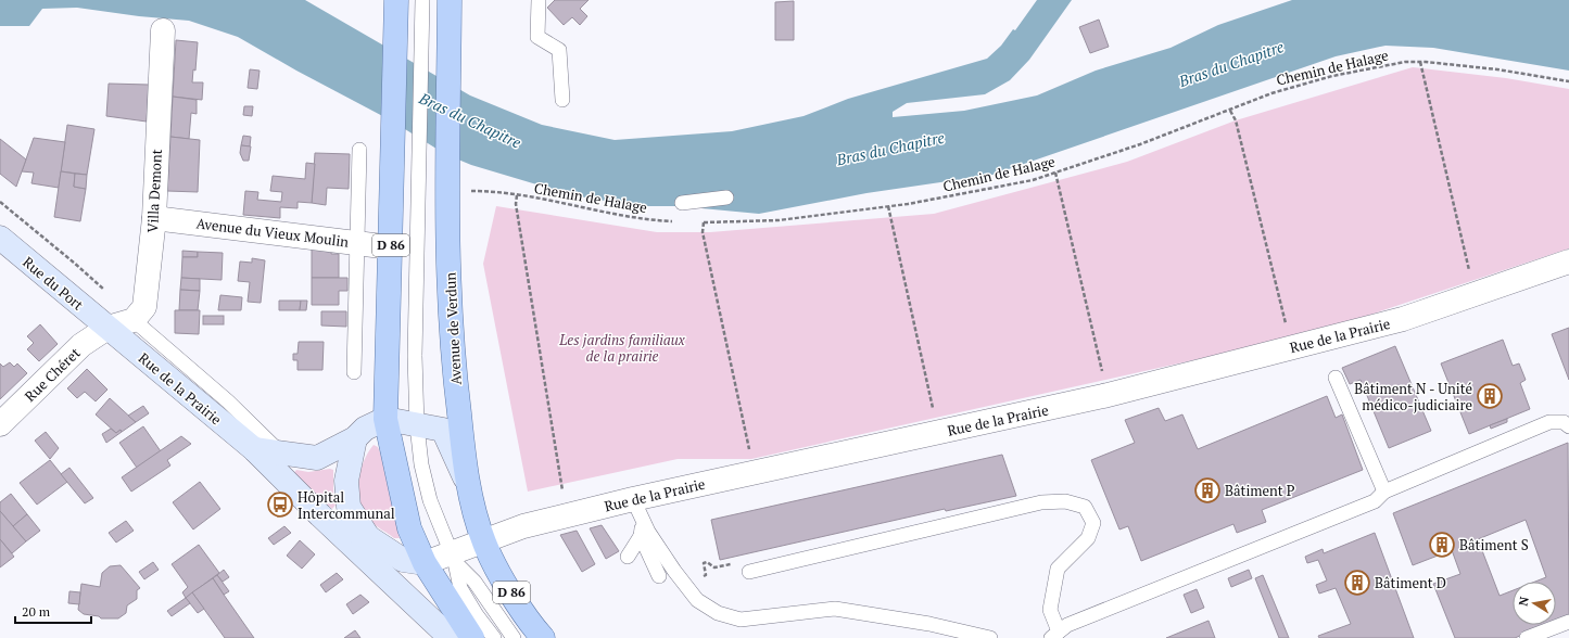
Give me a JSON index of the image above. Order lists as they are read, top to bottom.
{
  "streets": {
    "main road": ["D 86", "Avenue de Verdun"],
    "street": [
      "Villa Demont",
      "Avenue du Vieux Moulin",
      "Rue du Port",
      "Rue de la Prairie",
      "Rue Chéret"
    ],
    "path": ["Chemin de Halage"]
  },
  "crossings": [
    ["Villa Demont", "Avenue du Vieux Moulin"],
    ["Avenue du Vieux Moulin", "D 86"],
    ["D 86", "Rue de la Prairie"],
    ["Rue du Port", "Rue de la Prairie"],
    ["Rue du Port", "Rue Chéret"],
    ["Avenue de Verdun", "Rue de la Prairie"],
    ["Rue de la Prairie", "Rue Chéret"]
  ],
  "water": ["Bras du Chapitre"],
  "parks": ["Les jardins familiaux de la prairie"],
  "places": {
    "building": [
      "Bâtiment N - Unité médico-judiciaire",
      "Bâtiment P",
      "Bâtiment S",
      "Bâtiment D"
    ],
    "bus stop": ["Hôpital Intercommunal"]
  },
  "scale_bar": "20 m",
  "north": "left"
}
